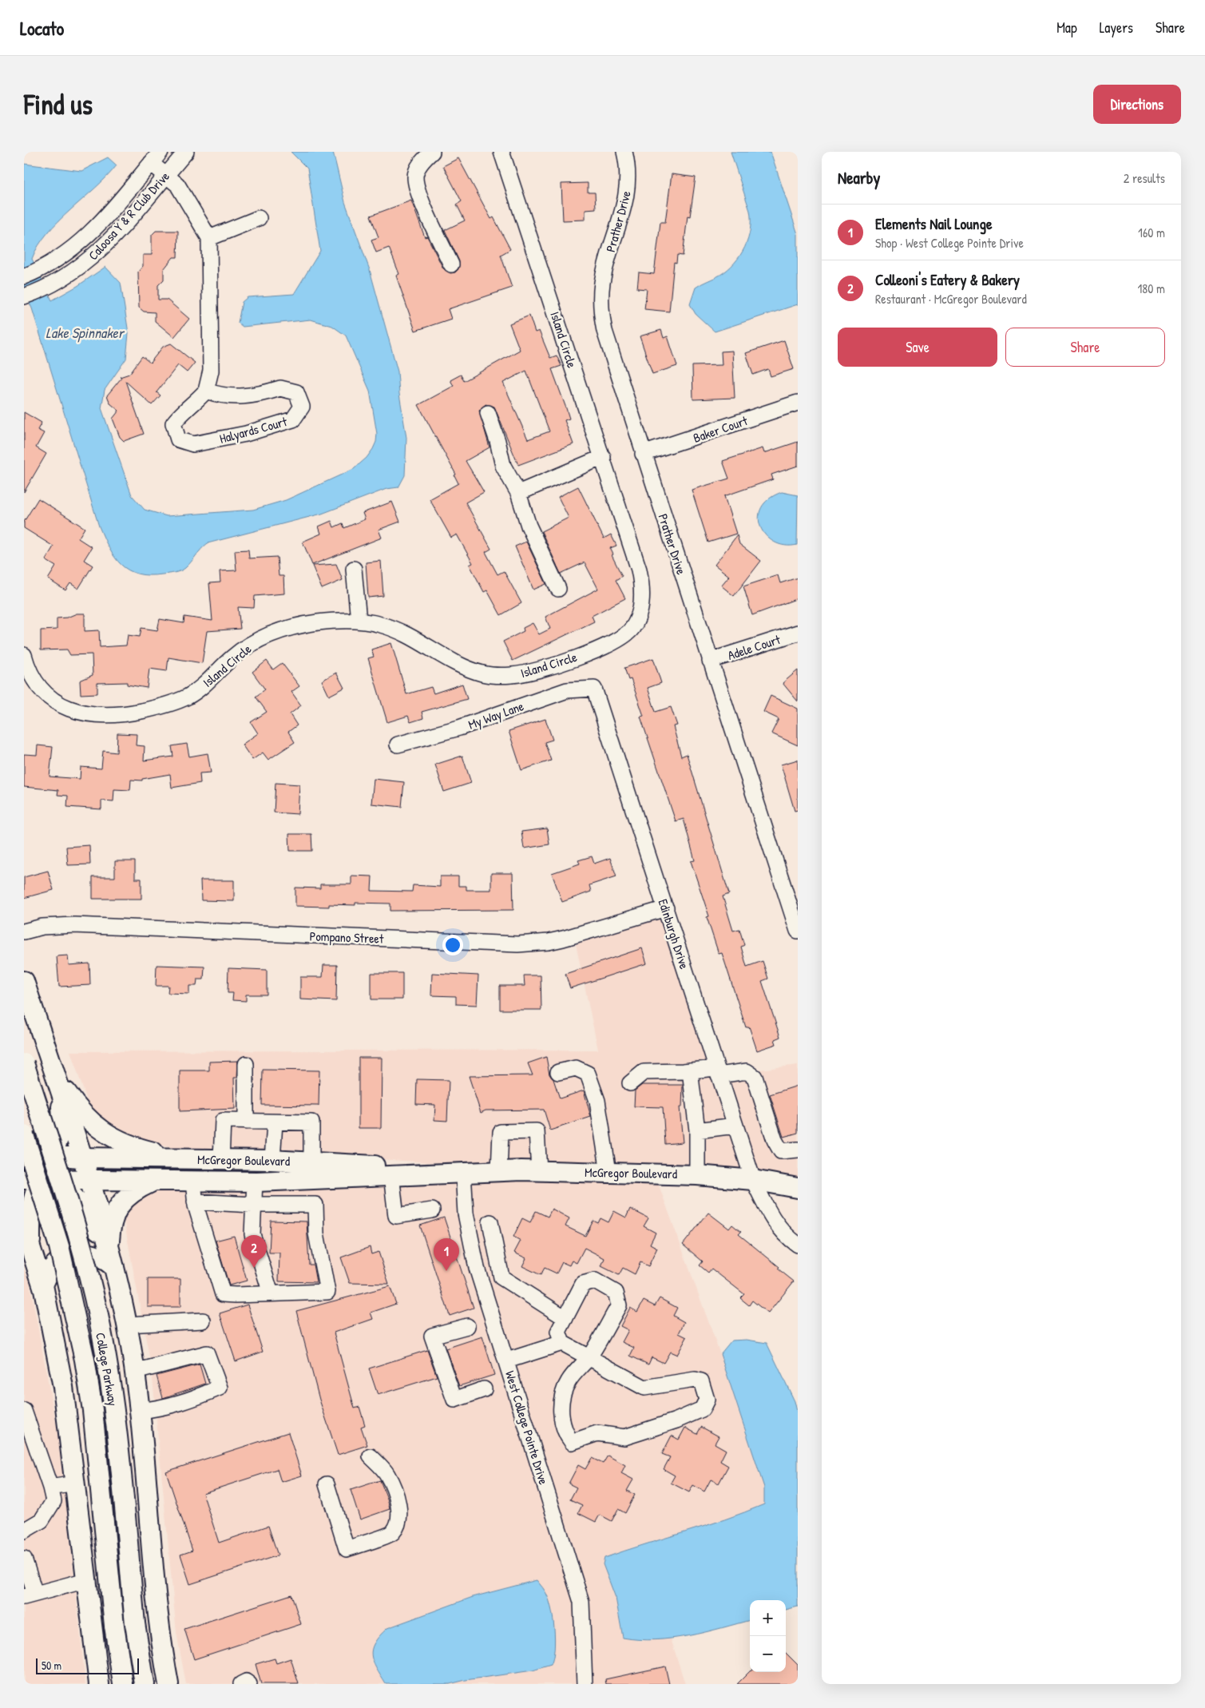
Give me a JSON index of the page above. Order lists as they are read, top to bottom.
{
  "streets": {
    "main road": ["McGregor Boulevard", "College Parkway"],
    "street": [
      "Caloosa Y & R Club Drive",
      "Prather Drive",
      "Island Circle",
      "Baker Court",
      "Halyards Court",
      "Adele Court",
      "My Way Lane",
      "Edinburgh Drive",
      "Pompano Street",
      "West College Pointe Drive"
    ]
  },
  "crossings": [
    ["Prather Drive", "Baker Court"],
    ["Prather Drive", "Adele Court"],
    ["My Way Lane", "Edinburgh Drive"],
    ["Edinburgh Drive", "Pompano Street"],
    ["Edinburgh Drive", "McGregor Boulevard"],
    ["McGregor Boulevard", "West College Pointe Drive"]
  ],
  "water": ["Lake Spinnaker"],
  "scale_bar": "50 m",
  "page": {
    "header": "Locato",
    "nav": ["Map", "Layers", "Share"],
    "buttons": [
      "Directions",
      ["Save", "Share"]
    ],
    "title": "Find us",
    "heading": ["Nearby", "2 results"],
    "list": [
      {
        "mark": "1",
        "name": "Elements Nail Lounge",
        "note": "Shop · West College Pointe Drive",
        "value": "160 m"
      },
      {
        "mark": "2",
        "name": "Colleoni's Eatery & Bakery",
        "note": "Restaurant · McGregor Boulevard",
        "value": "180 m"
      }
    ],
    "pins": ["2", "1"],
    "map_buttons": ["+", "−"],
    "scale": "50 m"
  }
}
